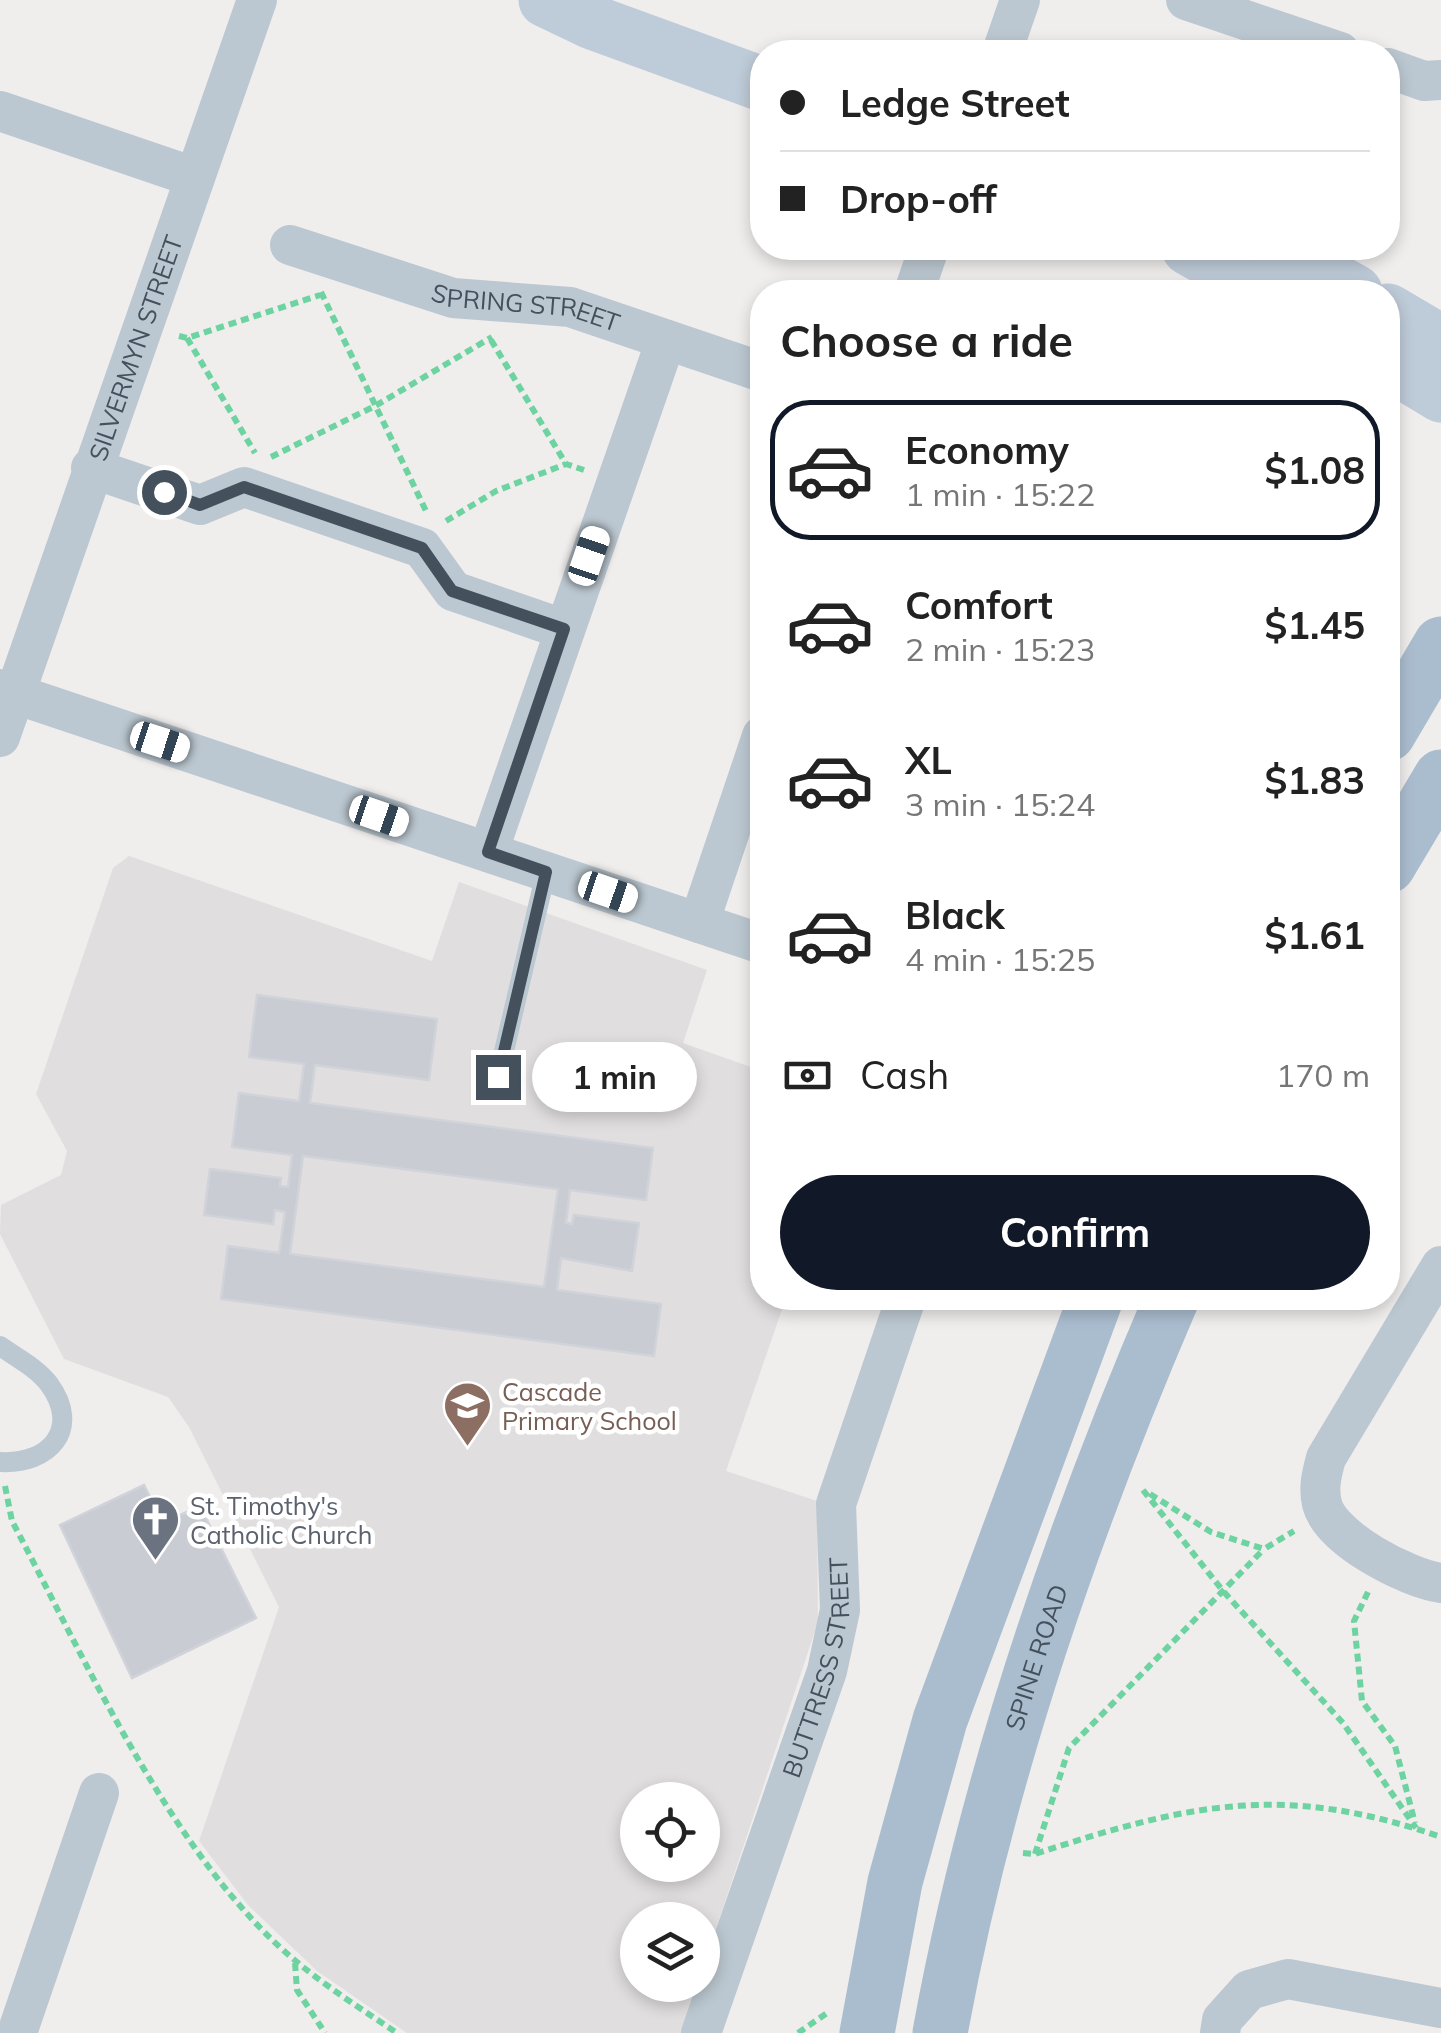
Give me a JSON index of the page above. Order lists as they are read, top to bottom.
{
  "streets": {
    "main road": ["SPINE ROAD"],
    "street": ["SPRING STREET", "SILVERMYN STREET", "BUTTRESS STREET"]
  },
  "places": {
    "school or university": ["Cascade Primary School"],
    "church": ["St. Timothy's Catholic Church"]
  },
  "page": {
    "banner": ["Ledge Street", "Drop-off"],
    "heading": "Choose a ride",
    "list": [
      {
        "name": "Economy",
        "note": "1 min · 15:22",
        "value": "$1.08"
      },
      {
        "name": "Comfort",
        "note": "2 min · 15:23",
        "value": "$1.45"
      },
      {
        "name": "XL",
        "note": "3 min · 15:24",
        "value": "$1.83"
      },
      {
        "name": "Black",
        "note": "4 min · 15:25",
        "value": "$1.61"
      }
    ],
    "pay": ["Cash", "170 m"],
    "bubble": "1 min",
    "buttons": "Confirm"
  }
}
